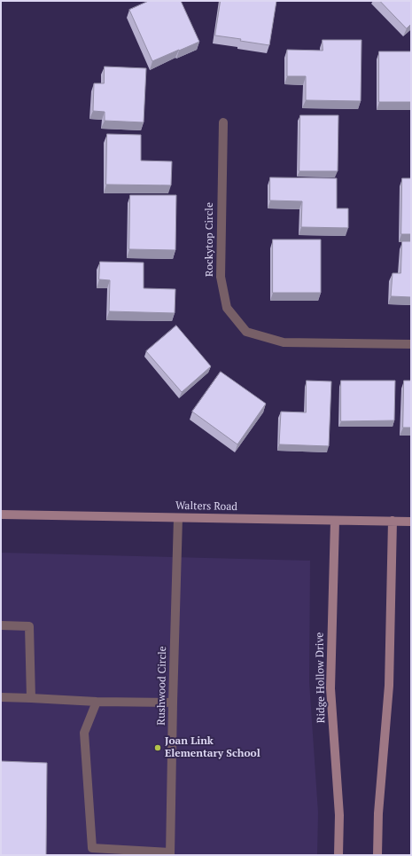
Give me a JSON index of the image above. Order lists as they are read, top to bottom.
{
  "streets": {
    "street": [
      "Rockytop Circle",
      "Walters Road",
      "Ridge Hollow Drive",
      "Rushwood Circle"
    ]
  },
  "crossings": [
    ["Walters Road", "Ridge Hollow Drive"],
    ["Walters Road", "Rushwood Circle"]
  ],
  "places": ["Joan Link Elementary School"]
}
